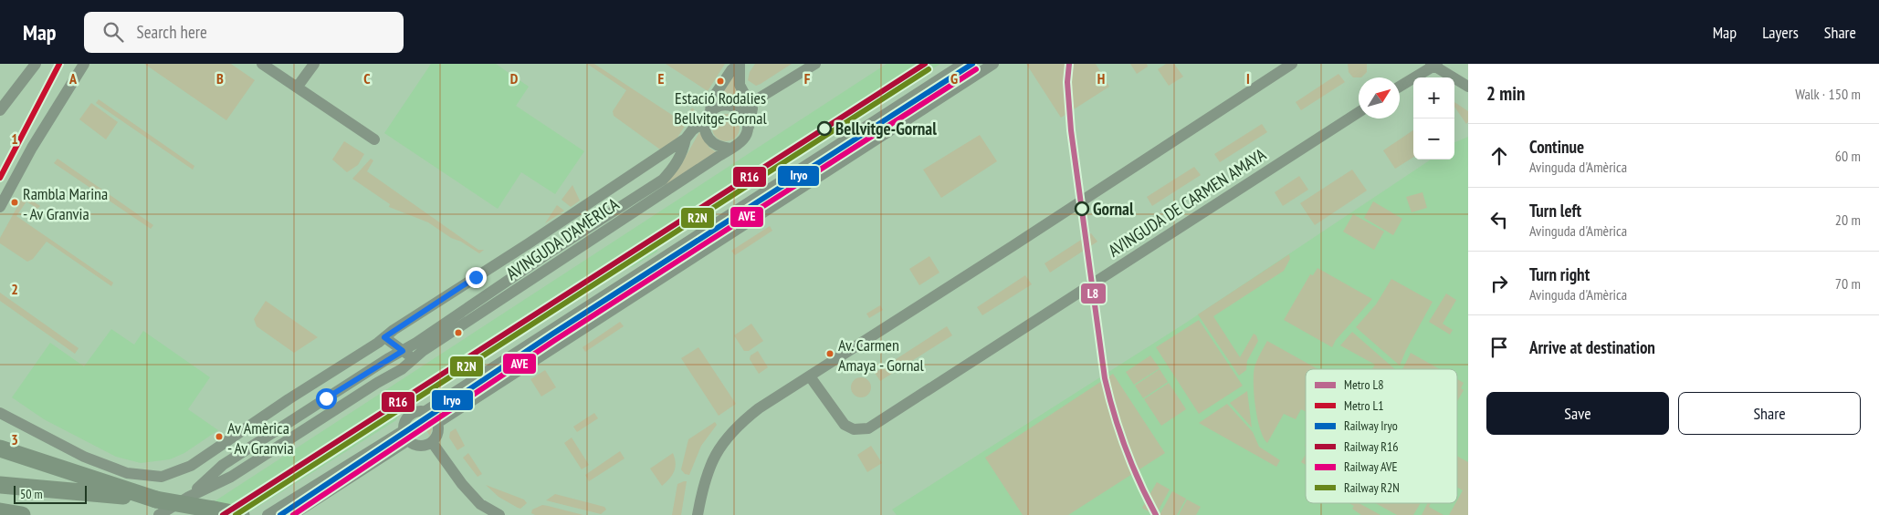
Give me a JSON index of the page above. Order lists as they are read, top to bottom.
{
  "streets": {
    "street": ["AVINGUDA DE CARMEN AMAYA", "AVINGUDA D'AMÈRICA"]
  },
  "places": [
    "Estació Rodalies Bellvitge-Gornal",
    "Bellvitge-Gornal",
    "Rambla Marina - Av Granvia",
    "Gornal",
    "Av. Carmen Amaya - Gornal",
    "Av Amèrica - Av Granvia"
  ],
  "lines": [
    "metro line L8",
    "metro line L1",
    "rail line Iryo",
    "rail line R16",
    "rail line AVE",
    "rail line R2N"
  ],
  "legend": [
    "Metro L8",
    "Metro L1",
    "Railway Iryo",
    "Railway R16",
    "Railway AVE",
    "Railway R2N"
  ],
  "scale_bar": "50 m",
  "north": "top right",
  "page": {
    "header": "Map",
    "search": "Search here",
    "nav": ["Map", "Layers", "Share"],
    "heading": ["2 min", "Walk · 150 m"],
    "map_buttons": ["+", "−"],
    "list": [
      ["Continue", "Avinguda d'Amèrica", "60 m"],
      ["Turn left", "Avinguda d'Amèrica", "20 m"],
      ["Turn right", "Avinguda d'Amèrica", "70 m"],
      "Arrive at destination"
    ],
    "buttons": ["Save", "Share"],
    "scale": "50 m"
  },
  "grid": {
    "columns": [
      "A",
      "B",
      "C",
      "D",
      "E",
      "F",
      "G",
      "H",
      "I"
    ],
    "rows": ["1", "2", "3"]
  }
}
